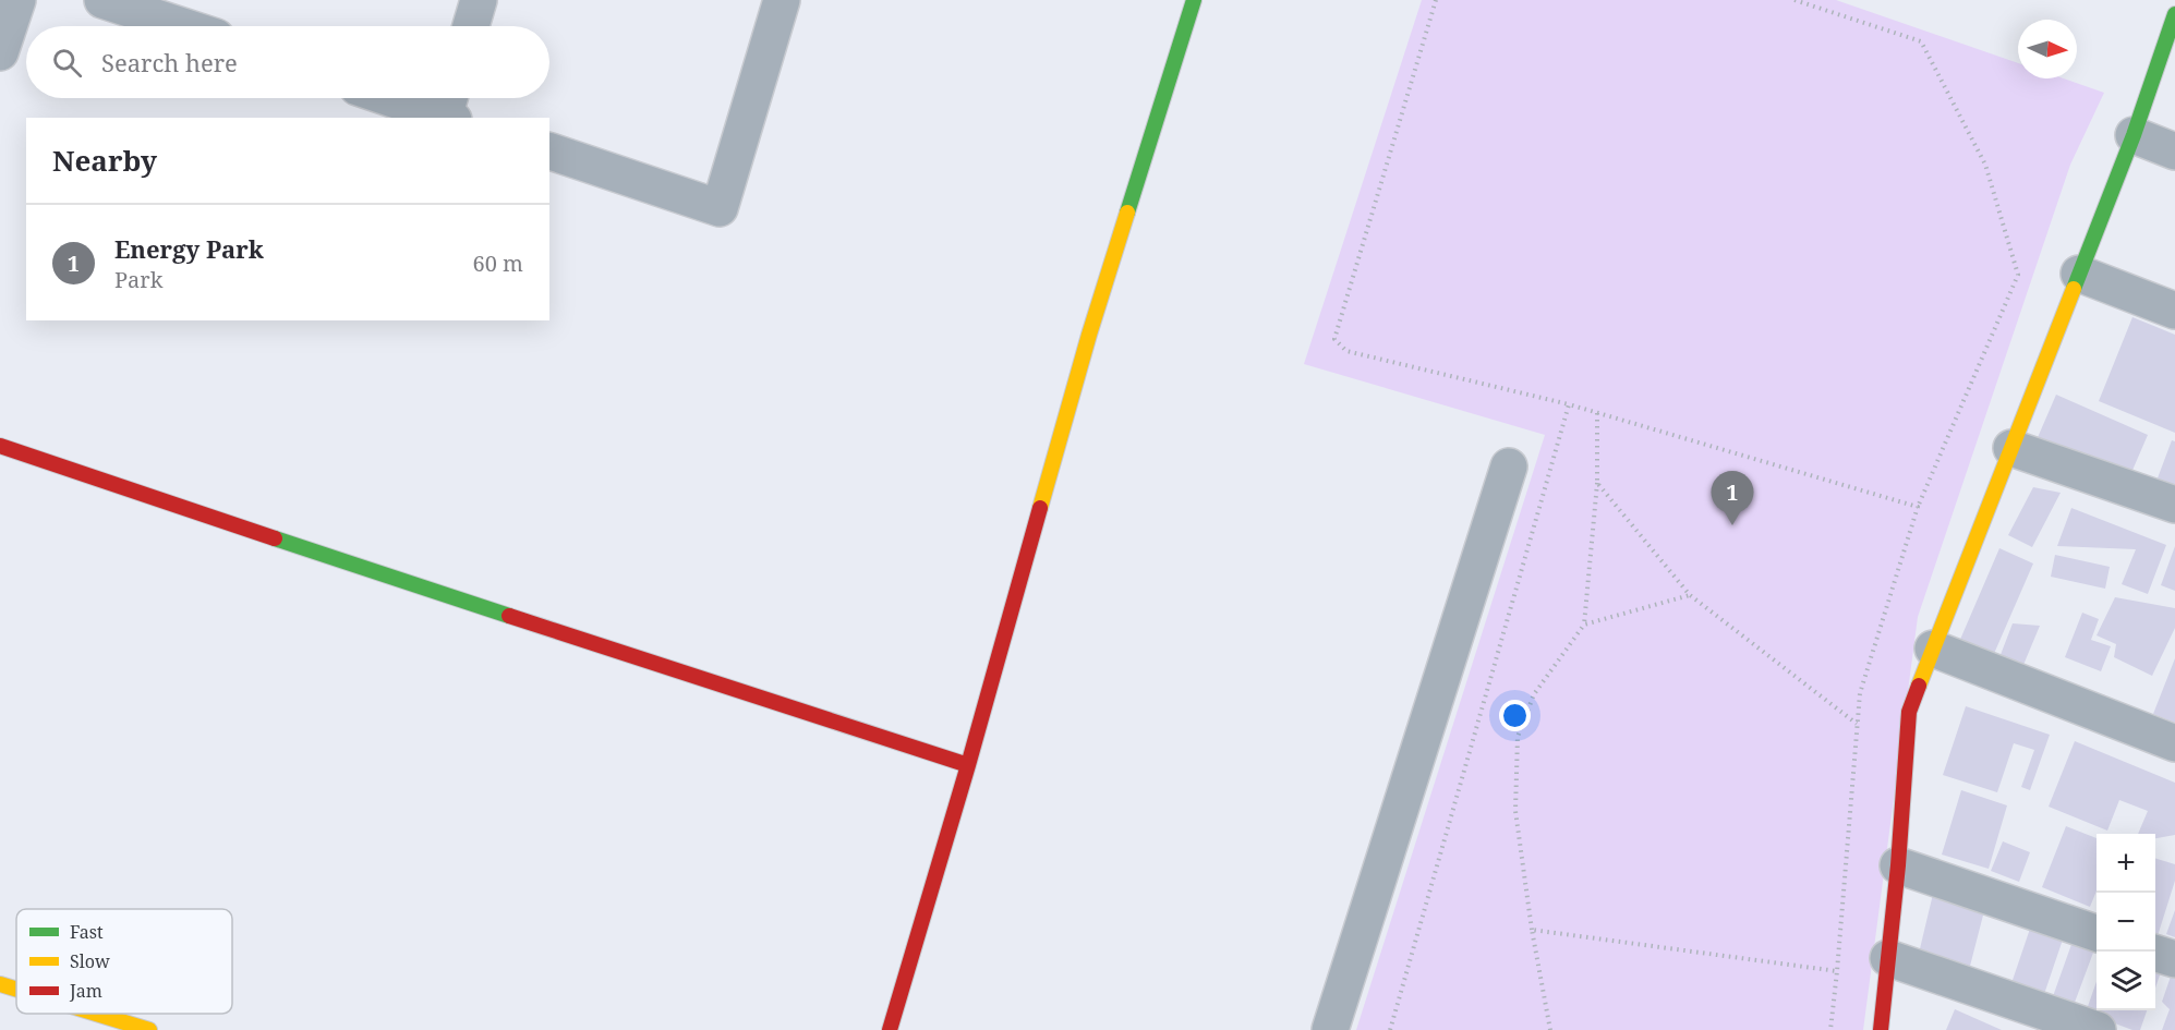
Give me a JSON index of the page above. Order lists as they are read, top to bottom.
{
  "legend": ["Fast", "Slow", "Jam"],
  "north": "right",
  "page": {
    "search": "Search here",
    "heading": "Nearby",
    "list": [
      {
        "mark": "1",
        "name": "Energy Park",
        "note": "Park",
        "value": "60 m"
      }
    ],
    "pins": "1",
    "map_buttons": ["+", "−"]
  }
}
